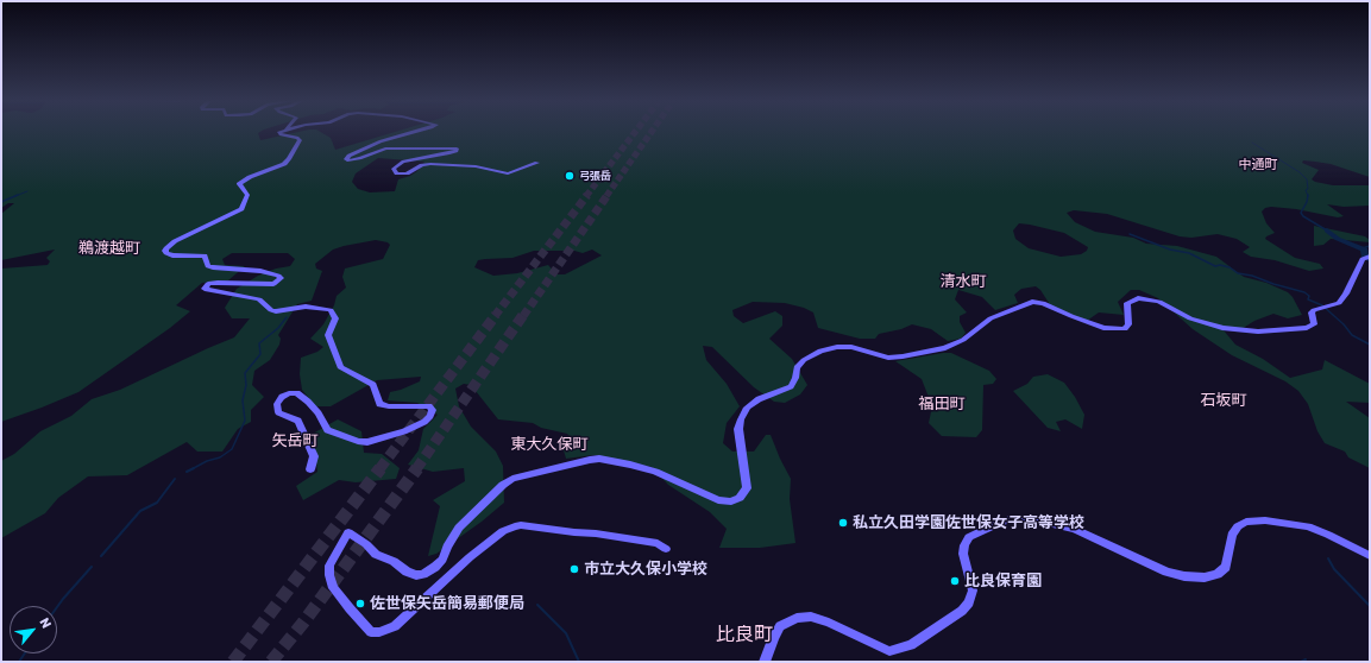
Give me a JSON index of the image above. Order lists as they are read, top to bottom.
{
  "districts": [
    "中通町",
    "鵜渡越町",
    "清水町",
    "石坂町",
    "福田町",
    "矢岳町",
    "東大久保町",
    "比良町"
  ],
  "places": [
    "弓張岳",
    "私立久田学園佐世保女子高等学校",
    "市立大久保小学校",
    "比良保育園",
    "佐世保矢岳簡易郵便局"
  ],
  "north": "top right"
}
